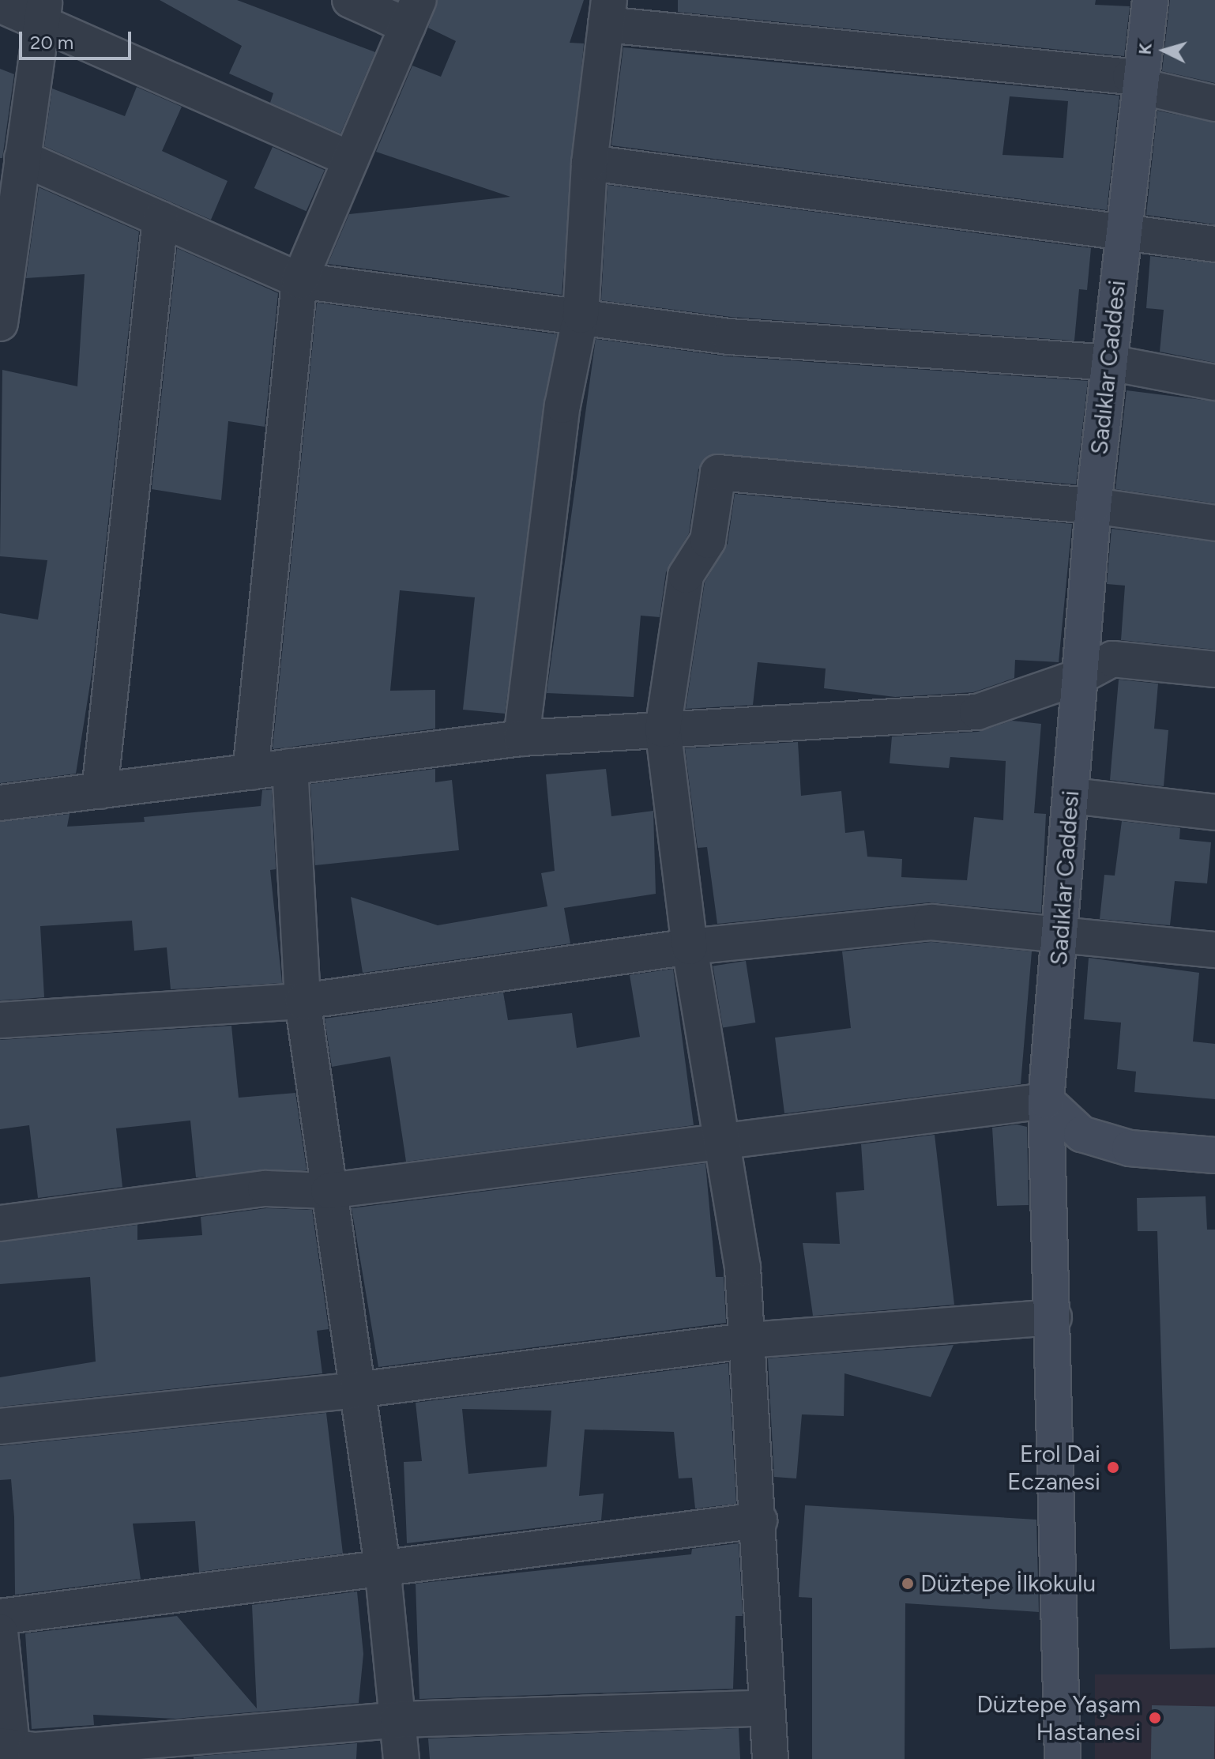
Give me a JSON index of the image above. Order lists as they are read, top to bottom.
{
  "streets": {
    "main road": ["Sadıklar Caddesi"]
  },
  "places": ["Erol Dai Eczanesi", "Düztepe İlkokulu", "Düztepe Yaşam Hastanesi"],
  "scale_bar": "20 m",
  "north": "left"
}
